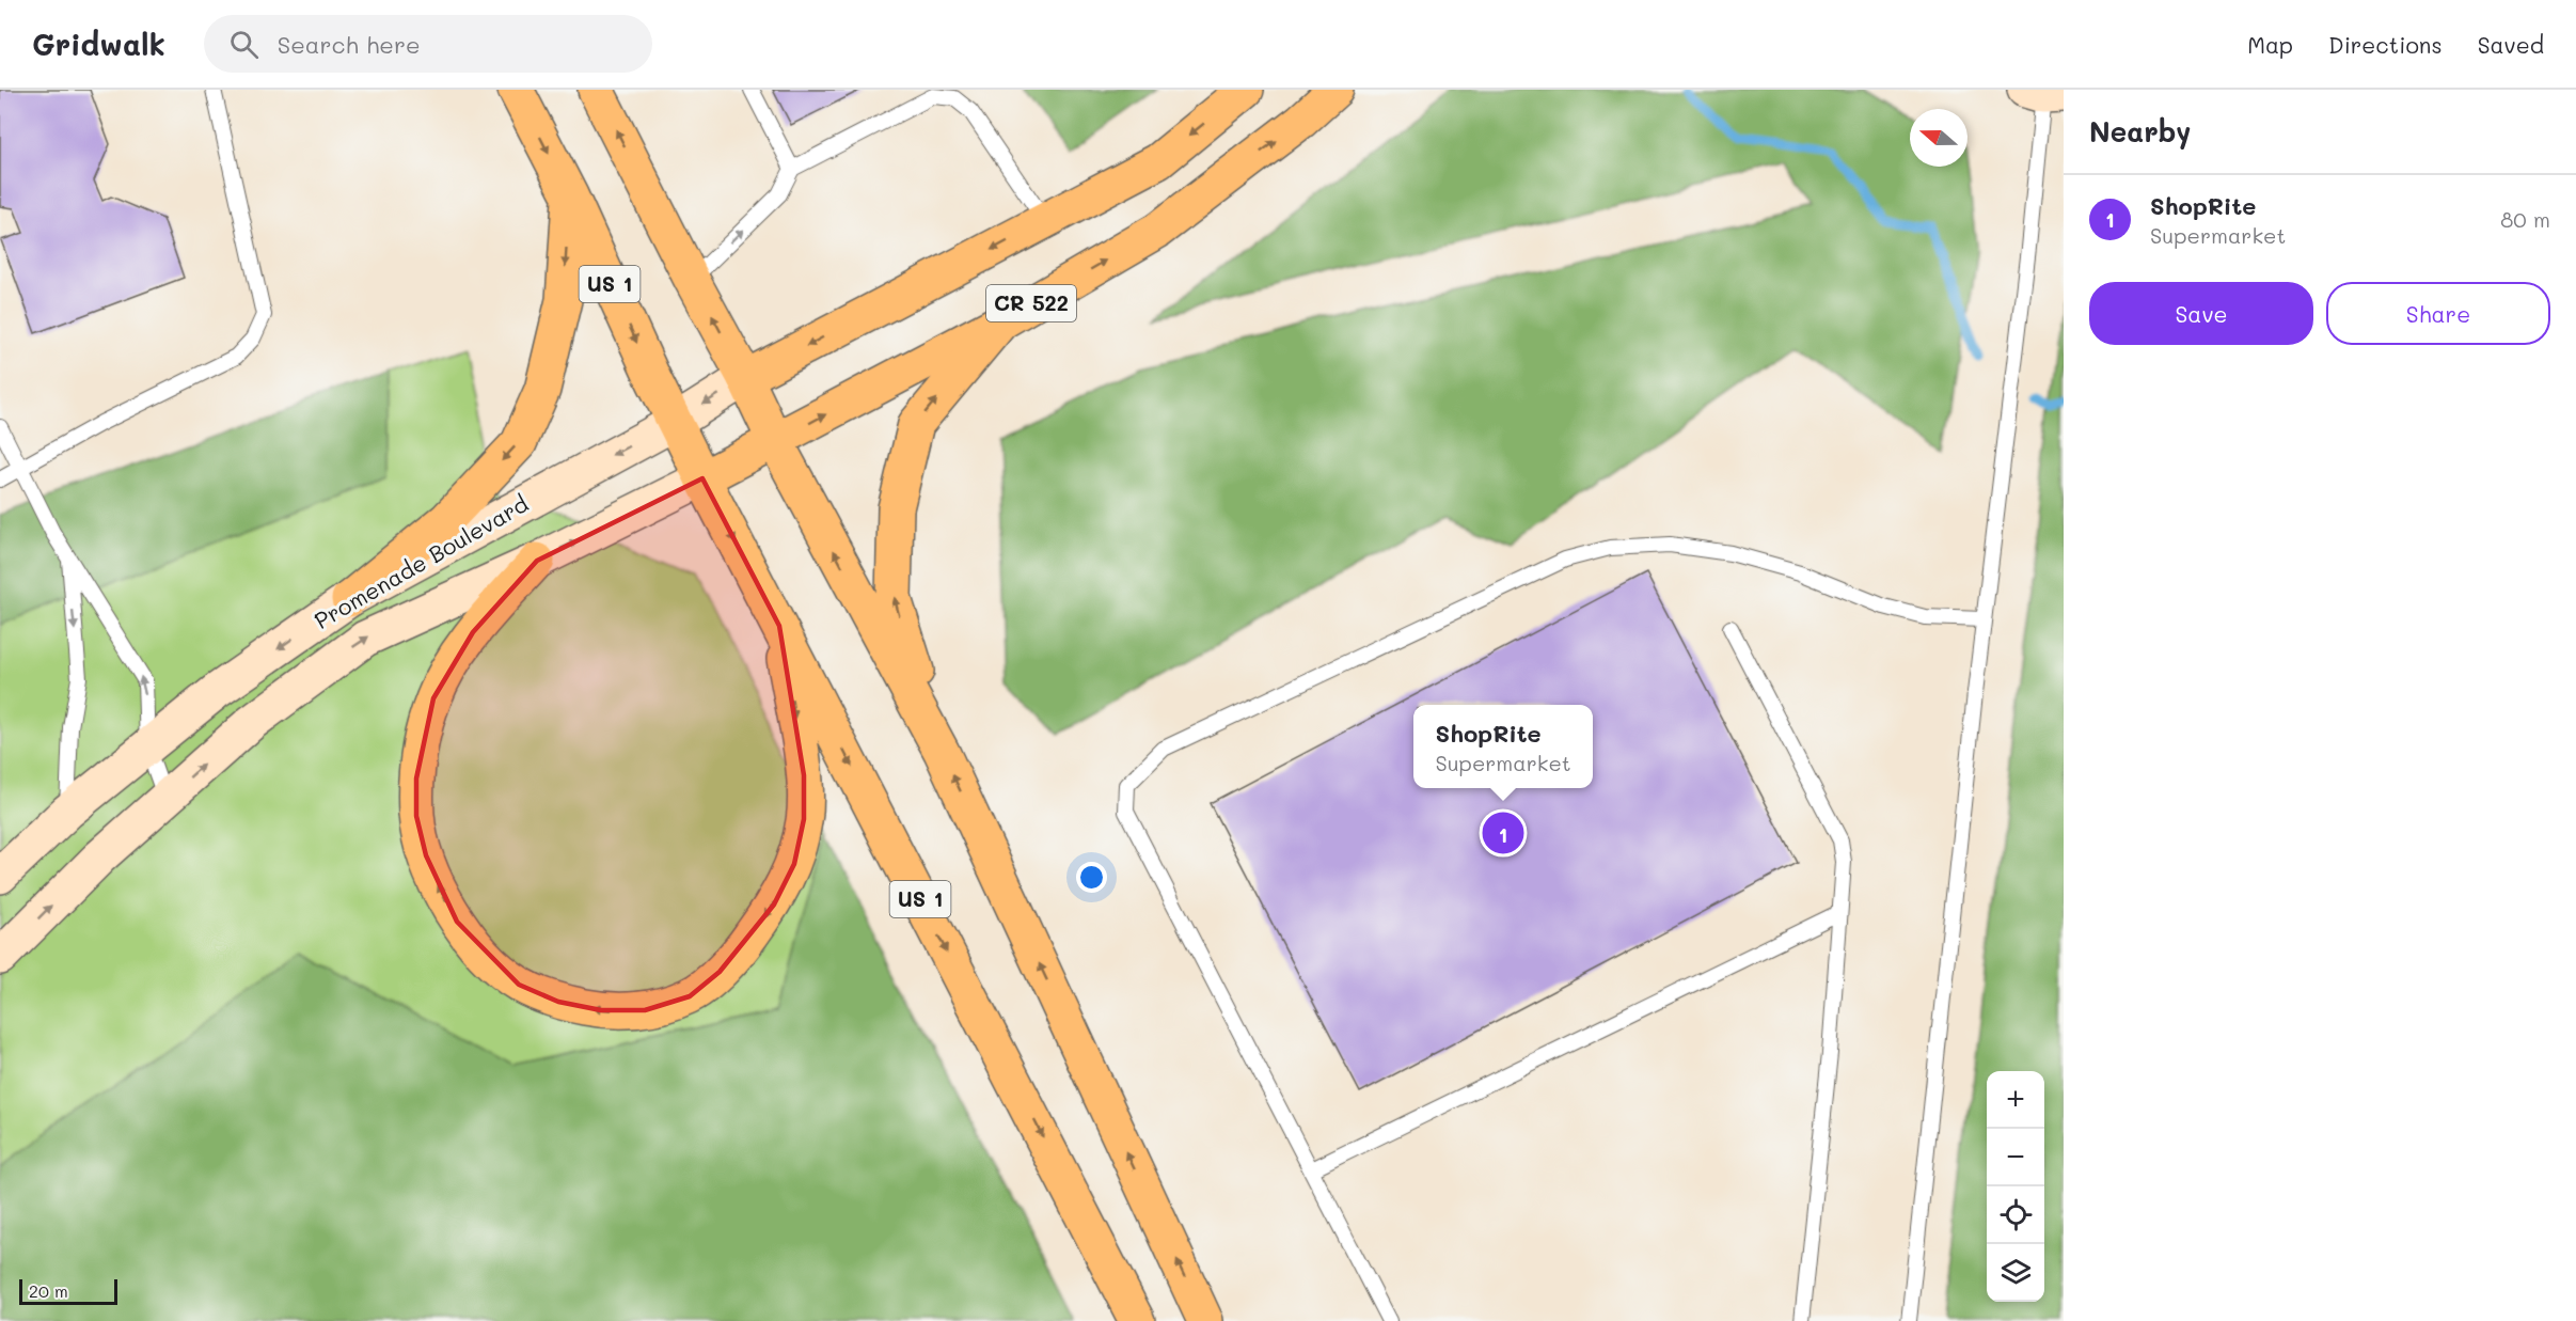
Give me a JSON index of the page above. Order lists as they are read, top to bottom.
{
  "streets": {
    "main road": ["US 1", "CR 522"],
    "street": ["Promenade Boulevard"]
  },
  "crossings": [
    ["US 1", "CR 522"],
    ["US 1", "Promenade Boulevard"],
    ["CR 522", "Promenade Boulevard"]
  ],
  "scale_bar": "20 m",
  "north": "left",
  "page": {
    "header": "Gridwalk",
    "search": "Search here",
    "nav": ["Map", "Directions", "Saved"],
    "heading": "Nearby",
    "list": [
      {
        "mark": "1",
        "name": "ShopRite",
        "note": "Supermarket",
        "value": "80 m"
      }
    ],
    "buttons": ["Save", "Share"],
    "popup": ["ShopRite", "Supermarket"],
    "pins": "1",
    "map_buttons": ["+", "−"],
    "scale": "20 m"
  }
}
